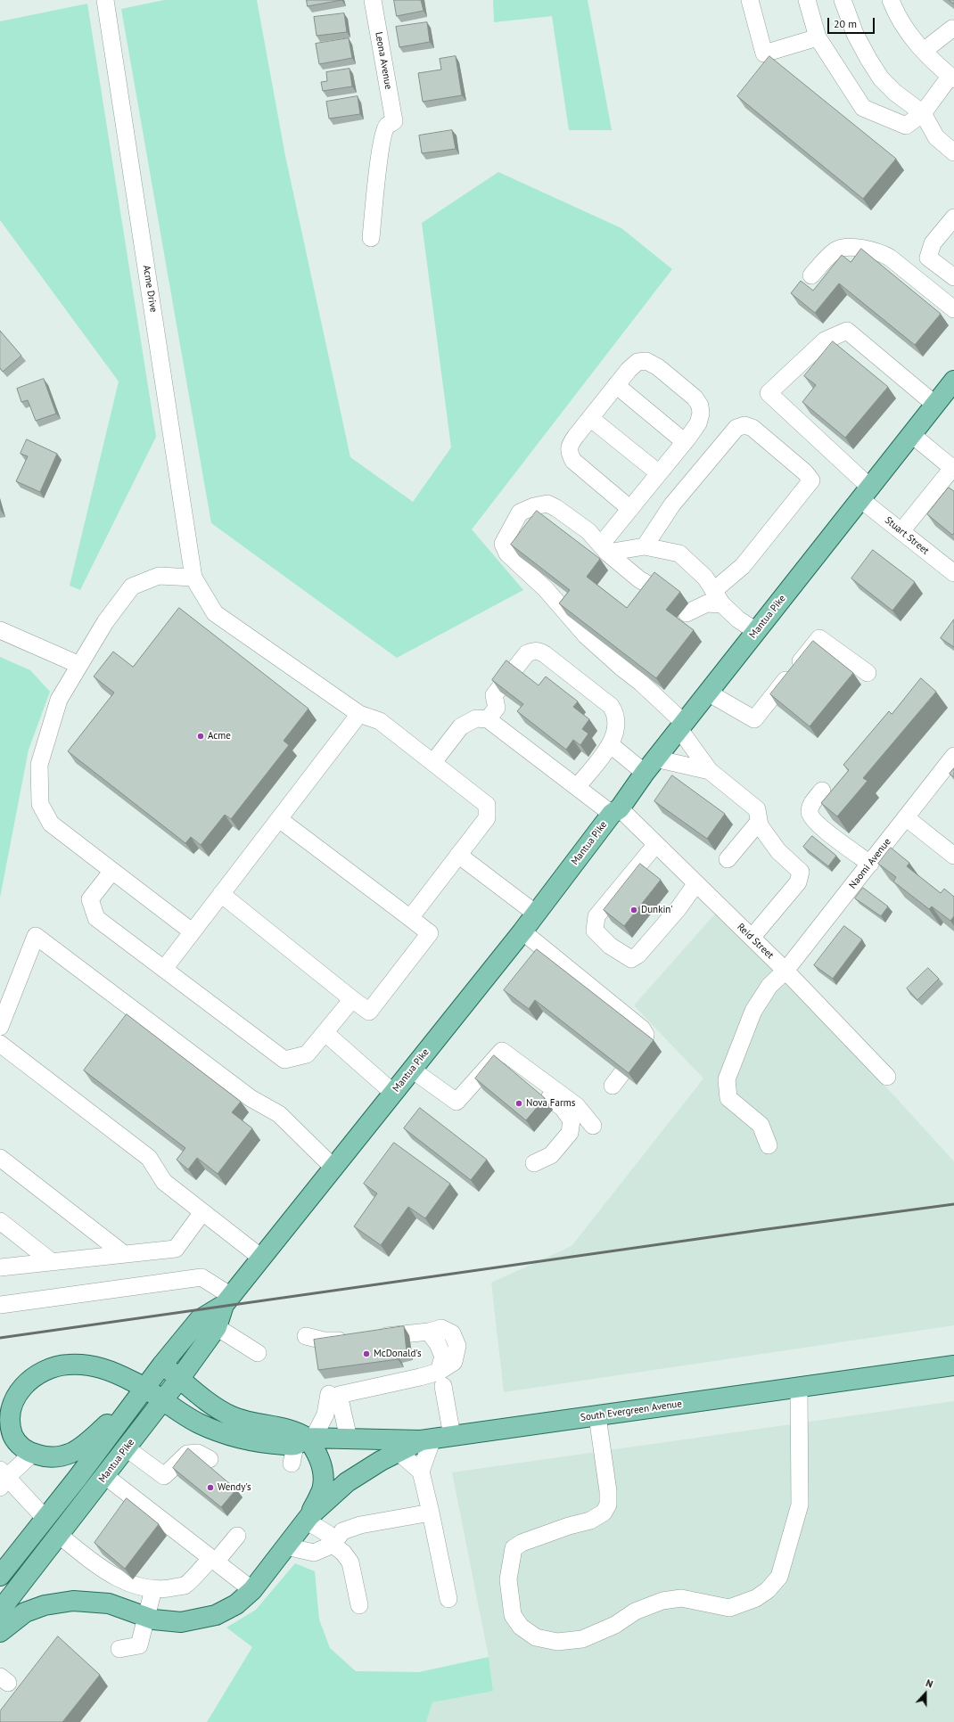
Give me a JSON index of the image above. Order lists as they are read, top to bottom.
{
  "streets": {
    "main road": ["Mantua Pike", "South Evergreen Avenue"],
    "street": [
      "Leona Avenue",
      "Acme Drive",
      "Stuart Street",
      "Naomi Avenue",
      "Reid Street"
    ]
  },
  "crossings": [
    ["Stuart Street", "Mantua Pike"],
    ["Mantua Pike", "Reid Street"],
    ["Mantua Pike", "South Evergreen Avenue"],
    ["Naomi Avenue", "Reid Street"]
  ],
  "places": [
    "Acme",
    "Dunkin'",
    "Nova Farms",
    "McDonald's",
    "Wendy's"
  ],
  "scale_bar": "20 m",
  "north": "top"
}
